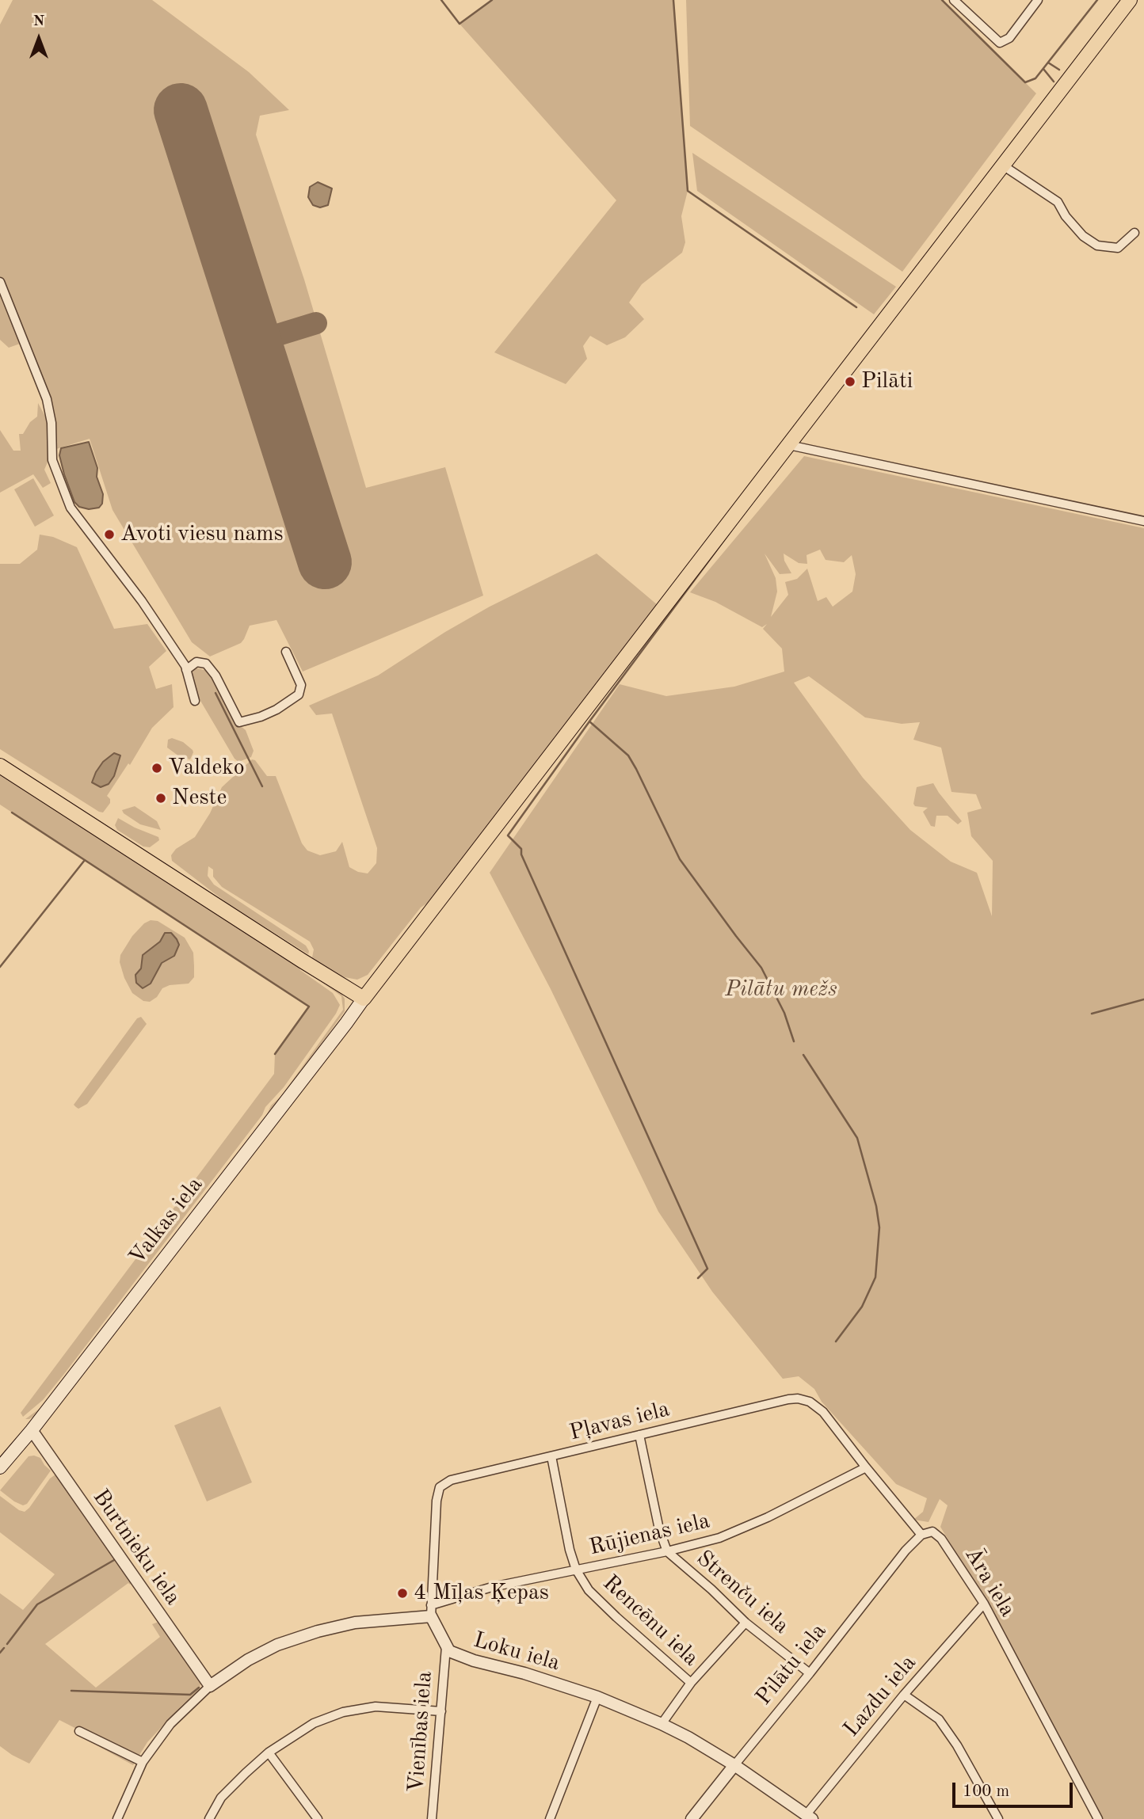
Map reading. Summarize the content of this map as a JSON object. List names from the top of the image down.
{
  "streets": {
    "main road": ["Valkas iela"],
    "street": [
      "Pļavas iela",
      "Rūjienas iela",
      "Burtnieku iela",
      "Āra iela",
      "Strenču iela",
      "Rencēnu iela",
      "Loku iela",
      "Pilātu iela",
      "Lazdu iela",
      "Vienības iela"
    ]
  },
  "crossings": [
    ["Valkas iela", "Burtnieku iela"],
    ["Pļavas iela", "Rūjienas iela"],
    ["Pļavas iela", "Strenču iela"],
    ["Pļavas iela", "Rencēnu iela"],
    ["Pļavas iela", "Loku iela"],
    ["Rūjienas iela", "Strenču iela"],
    ["Rūjienas iela", "Rencēnu iela"],
    ["Rūjienas iela", "Loku iela"],
    ["Āra iela", "Pilātu iela"],
    ["Āra iela", "Lazdu iela"],
    ["Strenču iela", "Pilātu iela"],
    ["Loku iela", "Pilātu iela"],
    ["Loku iela", "Lazdu iela"],
    ["Loku iela", "Vienības iela"]
  ],
  "parks": ["Pilātu mežs"],
  "places": [
    "Pilāti",
    "Avoti viesu nams",
    "Valdeko",
    "Neste",
    "4 Mīļas Ķepas"
  ],
  "scale_bar": "100 m",
  "north": "top"
}
